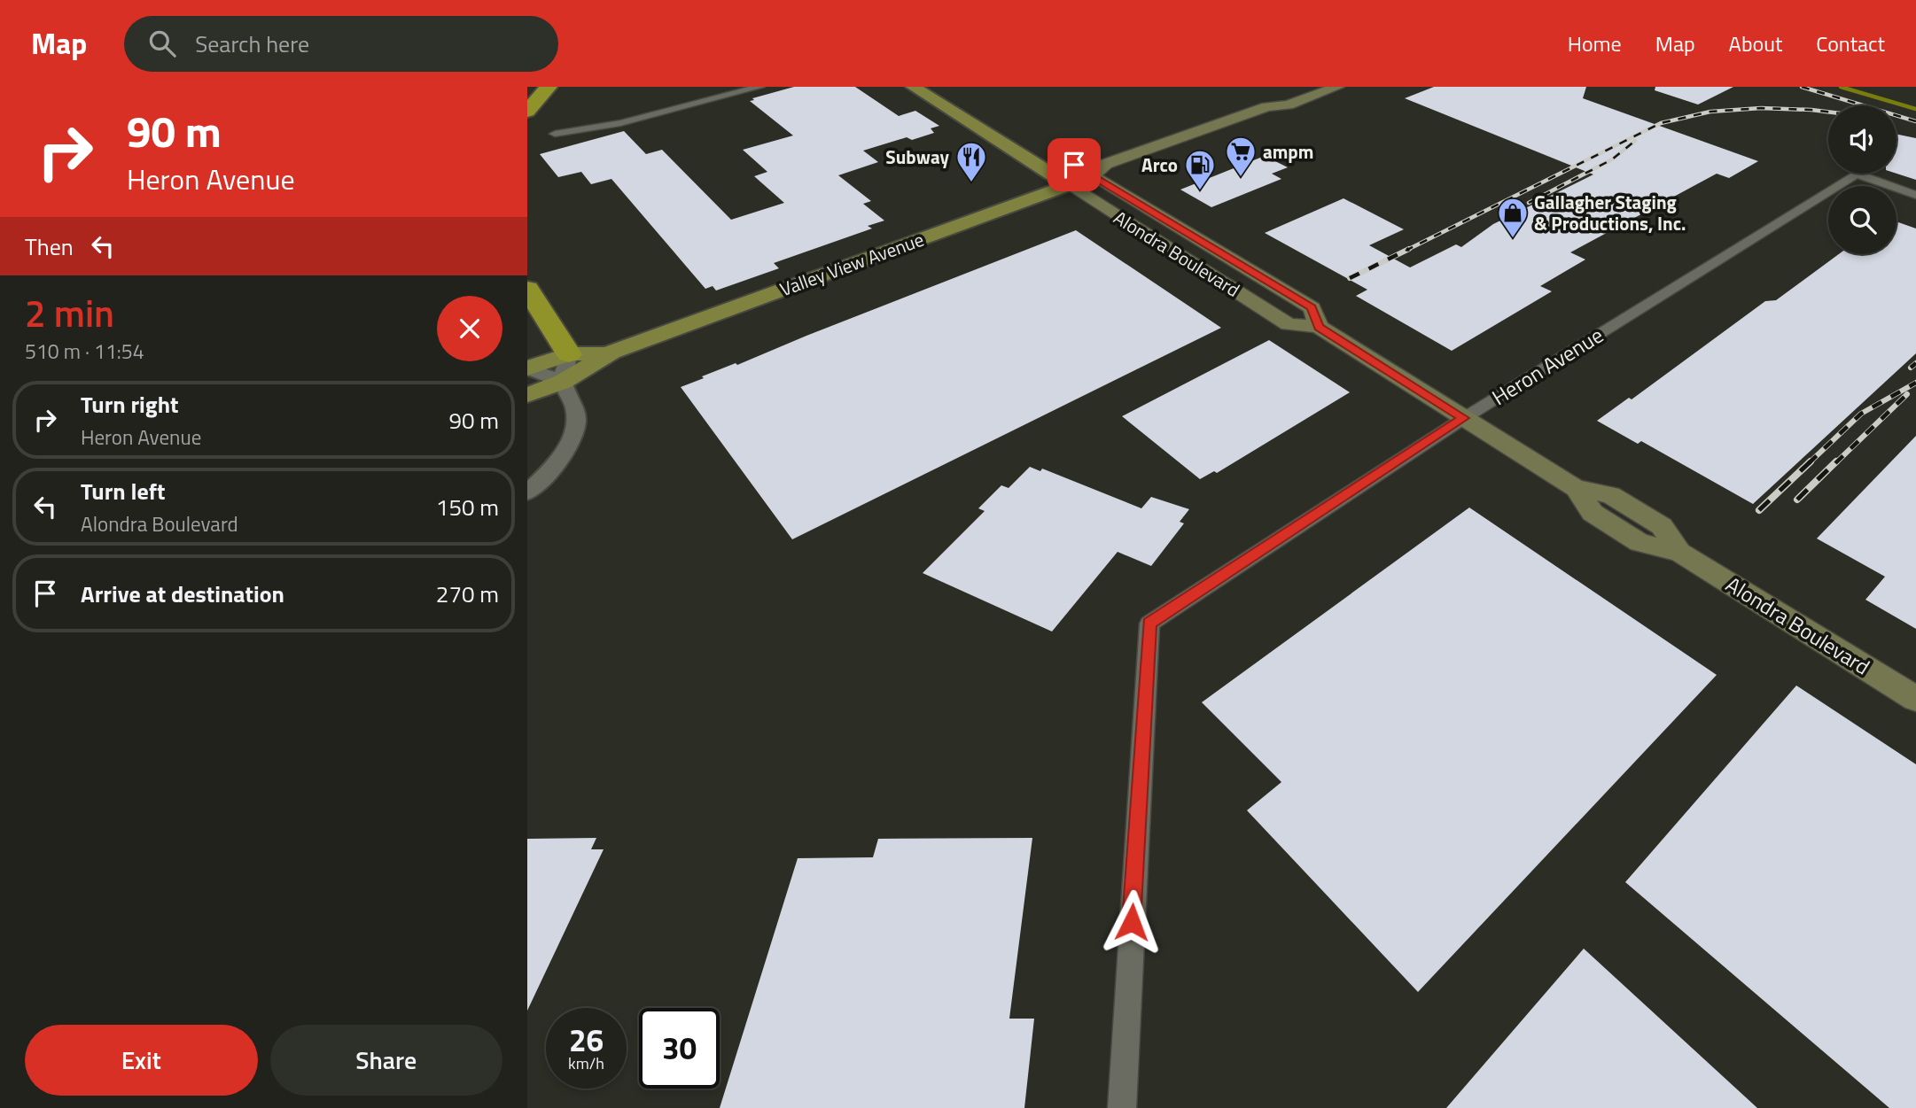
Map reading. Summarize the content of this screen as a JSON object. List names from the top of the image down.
{
  "streets": {
    "main road": ["Alondra Boulevard", "Valley View Avenue"],
    "street": ["Heron Avenue"]
  },
  "crossings": [
    ["Alondra Boulevard", "Valley View Avenue"],
    ["Alondra Boulevard", "Heron Avenue"]
  ],
  "places": {
    "supermarket": ["ampm"],
    "restaurant": ["Subway"],
    "fuel station": ["Arco"],
    "shop": ["Gallagher Staging & Productions, Inc."]
  },
  "page": {
    "header": "Map",
    "search": "Search here",
    "nav": [
      "Home",
      "Map",
      "About",
      "Contact"
    ],
    "turn": ["90 m", "Heron Avenue"],
    "then": "Then",
    "heading": ["2 min", "510 m · 11:54"],
    "list": [
      {
        "name": "Turn right",
        "note": "Heron Avenue",
        "value": "90 m"
      },
      {
        "name": "Turn left",
        "note": "Alondra Boulevard",
        "value": "150 m"
      },
      {
        "name": "Arrive at destination",
        "value": "270 m"
      }
    ],
    "speed": "26 km/h",
    "limit": "30",
    "buttons": ["Exit", "Share"]
  }
}
